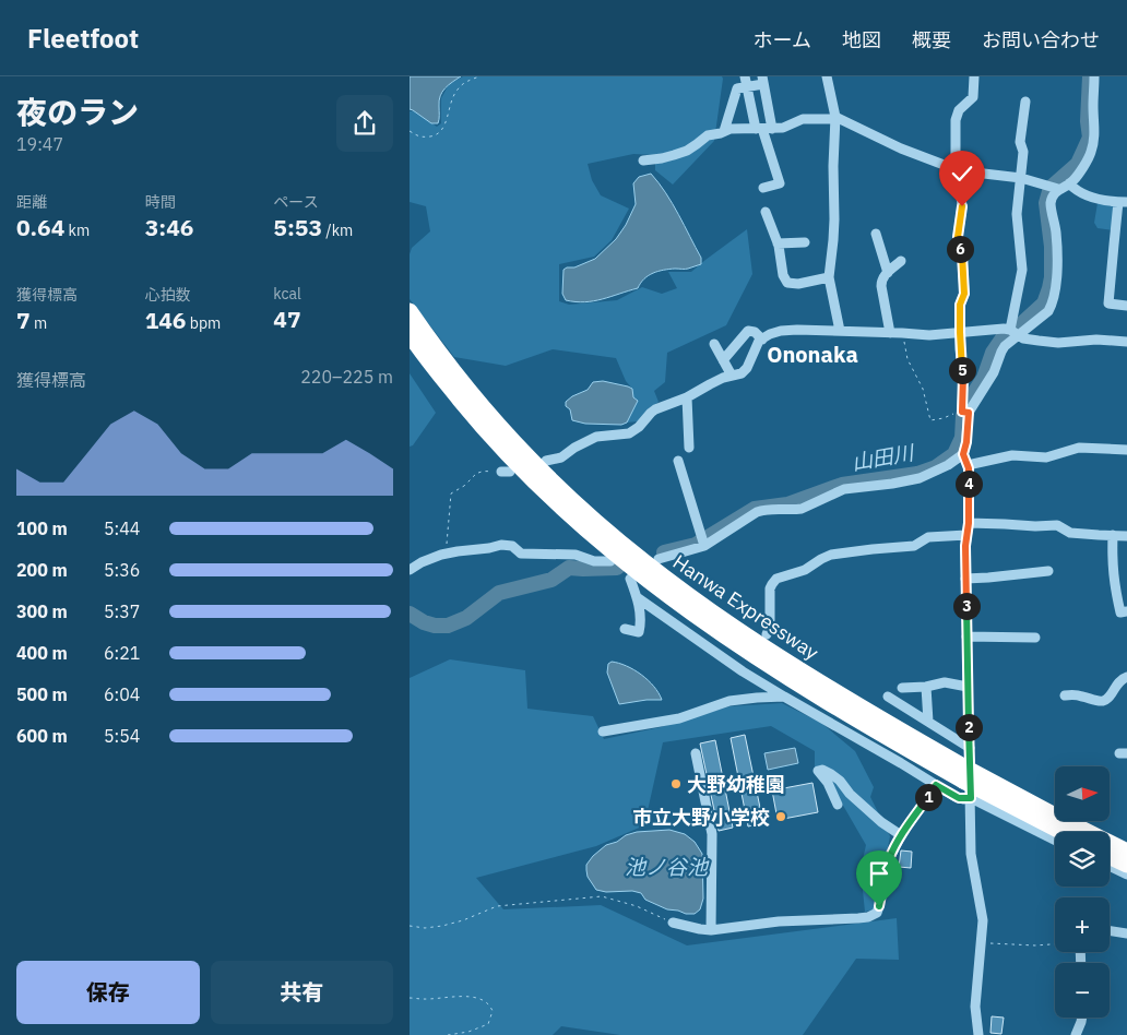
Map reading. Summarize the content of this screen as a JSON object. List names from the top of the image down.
{
  "streets": {
    "highway": ["Hanwa Expressway"]
  },
  "districts": ["Ononaka"],
  "water": ["山田川", "池ノ谷池"],
  "places": ["大野幼稚園", "市立大野小学校"],
  "north": "right",
  "page": {
    "header": "Fleetfoot",
    "nav": [
      "ホーム",
      "地図",
      "概要",
      "お問い合わせ"
    ],
    "heading": ["夜のラン", "19:47"],
    "stats": [
      ["距離", "0.64 km"],
      ["時間", "3:46"],
      ["ペース", "5:53 /km"],
      ["獲得標高", "7 m"],
      ["心拍数", "146 bpm"],
      ["kcal", "47"]
    ],
    "pins": [
      "6",
      "5",
      "4",
      "3",
      "2",
      "1"
    ],
    "chart": ["獲得標高", "220–225 m"],
    "list": [
      {
        "name": "100 m",
        "note": "5:44"
      },
      {
        "name": "200 m",
        "note": "5:36"
      },
      {
        "name": "300 m",
        "note": "5:37"
      },
      {
        "name": "400 m",
        "note": "6:21"
      },
      {
        "name": "500 m",
        "note": "6:04"
      },
      {
        "name": "600 m",
        "note": "5:54"
      }
    ],
    "map_buttons": ["+", "−"],
    "buttons": ["保存", "共有"]
  }
}
